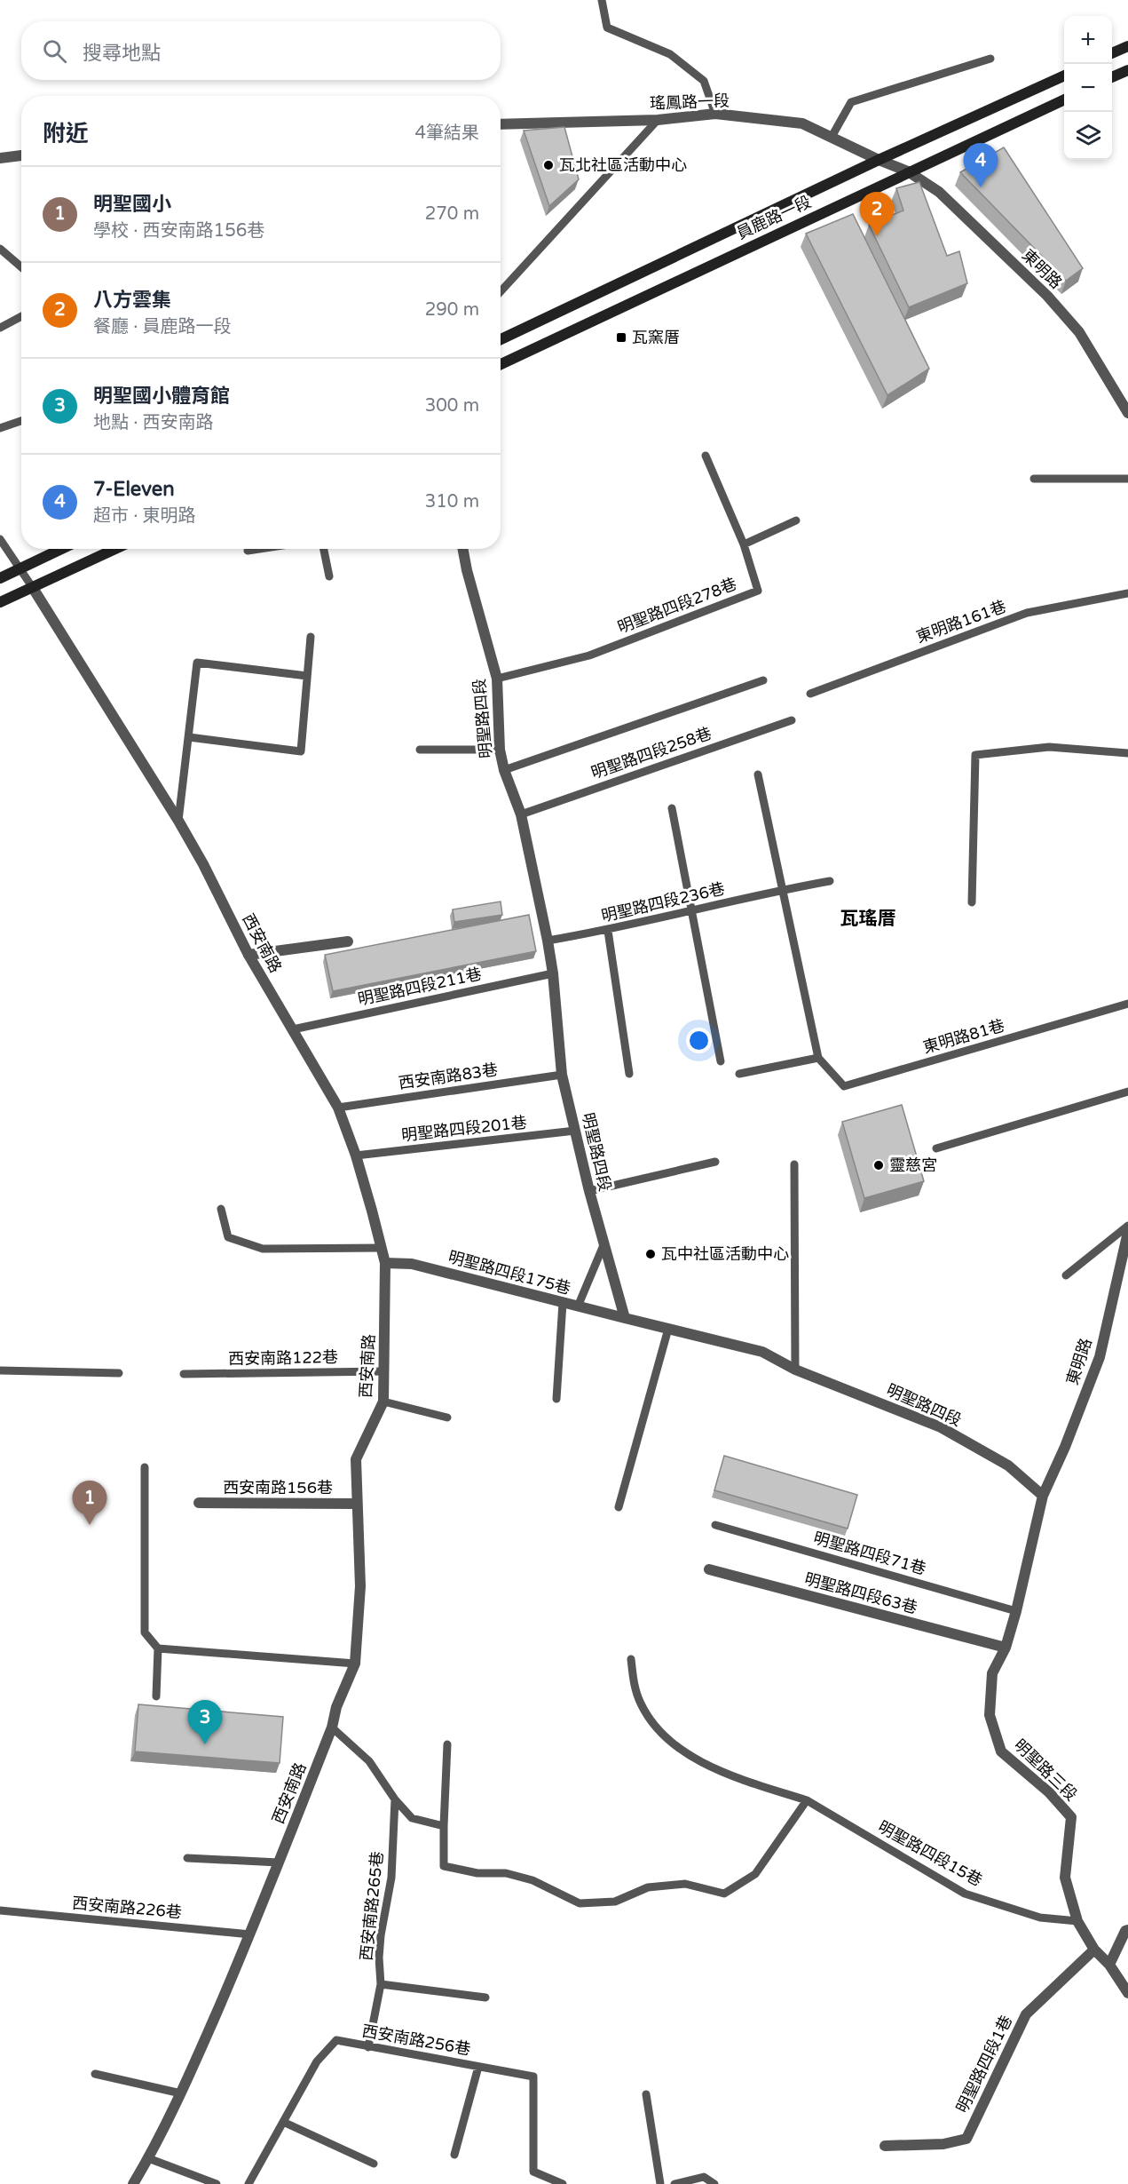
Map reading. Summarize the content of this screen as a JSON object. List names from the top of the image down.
{
  "streets": {
    "main road": ["員鹿路一段"],
    "street": [
      "瑤鳳路一段",
      "東明路",
      "明聖路四段",
      "西安南路",
      "明聖路四段175巷",
      "西安南路156巷",
      "明聖路四段63巷",
      "明聖路三段",
      "明聖路四段1巷"
    ],
    "lane": [
      "明聖路四段278巷",
      "東明路161巷",
      "明聖路四段258巷",
      "明聖路四段236巷",
      "明聖路四段211巷",
      "東明路81巷",
      "西安南路83巷",
      "明聖路四段201巷",
      "西安南路122巷",
      "明聖路四段71巷",
      "明聖路四段15巷",
      "西安南路265巷",
      "西安南路226巷",
      "西安南路256巷"
    ]
  },
  "crossings": [
    ["瑤鳳路一段", "員鹿路一段"],
    ["瑤鳳路一段", "東明路"],
    ["員鹿路一段", "東明路"],
    ["東明路", "明聖路四段"],
    ["東明路", "明聖路三段"],
    ["明聖路四段278巷", "明聖路四段"],
    ["明聖路四段", "明聖路四段258巷"],
    ["明聖路四段", "明聖路四段236巷"],
    ["明聖路四段", "明聖路四段211巷"],
    ["明聖路四段", "西安南路83巷"],
    ["明聖路四段", "明聖路四段201巷"],
    ["明聖路四段", "明聖路四段175巷"],
    ["明聖路四段", "明聖路三段"],
    ["西安南路", "明聖路四段211巷"],
    ["西安南路", "西安南路83巷"],
    ["西安南路", "明聖路四段201巷"],
    ["西安南路", "明聖路四段175巷"],
    ["西安南路", "西安南路122巷"],
    ["西安南路", "西安南路156巷"],
    ["西安南路", "西安南路226巷"],
    ["明聖路四段71巷", "明聖路三段"],
    ["明聖路四段63巷", "明聖路三段"],
    ["明聖路三段", "明聖路四段15巷"],
    ["明聖路三段", "明聖路四段1巷"],
    ["西安南路265巷", "西安南路256巷"]
  ],
  "districts": ["瓦瑤厝"],
  "places": {
    "other": ["瓦北社區活動中心", "靈慈宮", "瓦中社區活動中心"],
    "transit": ["瓦窯厝"]
  },
  "page": {
    "map_buttons": ["+", "−"],
    "search": "搜尋地點",
    "heading": ["附近", "4筆結果"],
    "pins": [
      "4",
      "2",
      "1",
      "3"
    ],
    "list": [
      {
        "mark": "1",
        "name": "明聖國小",
        "note": "學校 · 西安南路156巷",
        "value": "270 m"
      },
      {
        "mark": "2",
        "name": "八方雲集",
        "note": "餐廳 · 員鹿路一段",
        "value": "290 m"
      },
      {
        "mark": "3",
        "name": "明聖國小體育館",
        "note": "地點 · 西安南路",
        "value": "300 m"
      },
      {
        "mark": "4",
        "name": "7-Eleven",
        "note": "超市 · 東明路",
        "value": "310 m"
      }
    ]
  }
}
